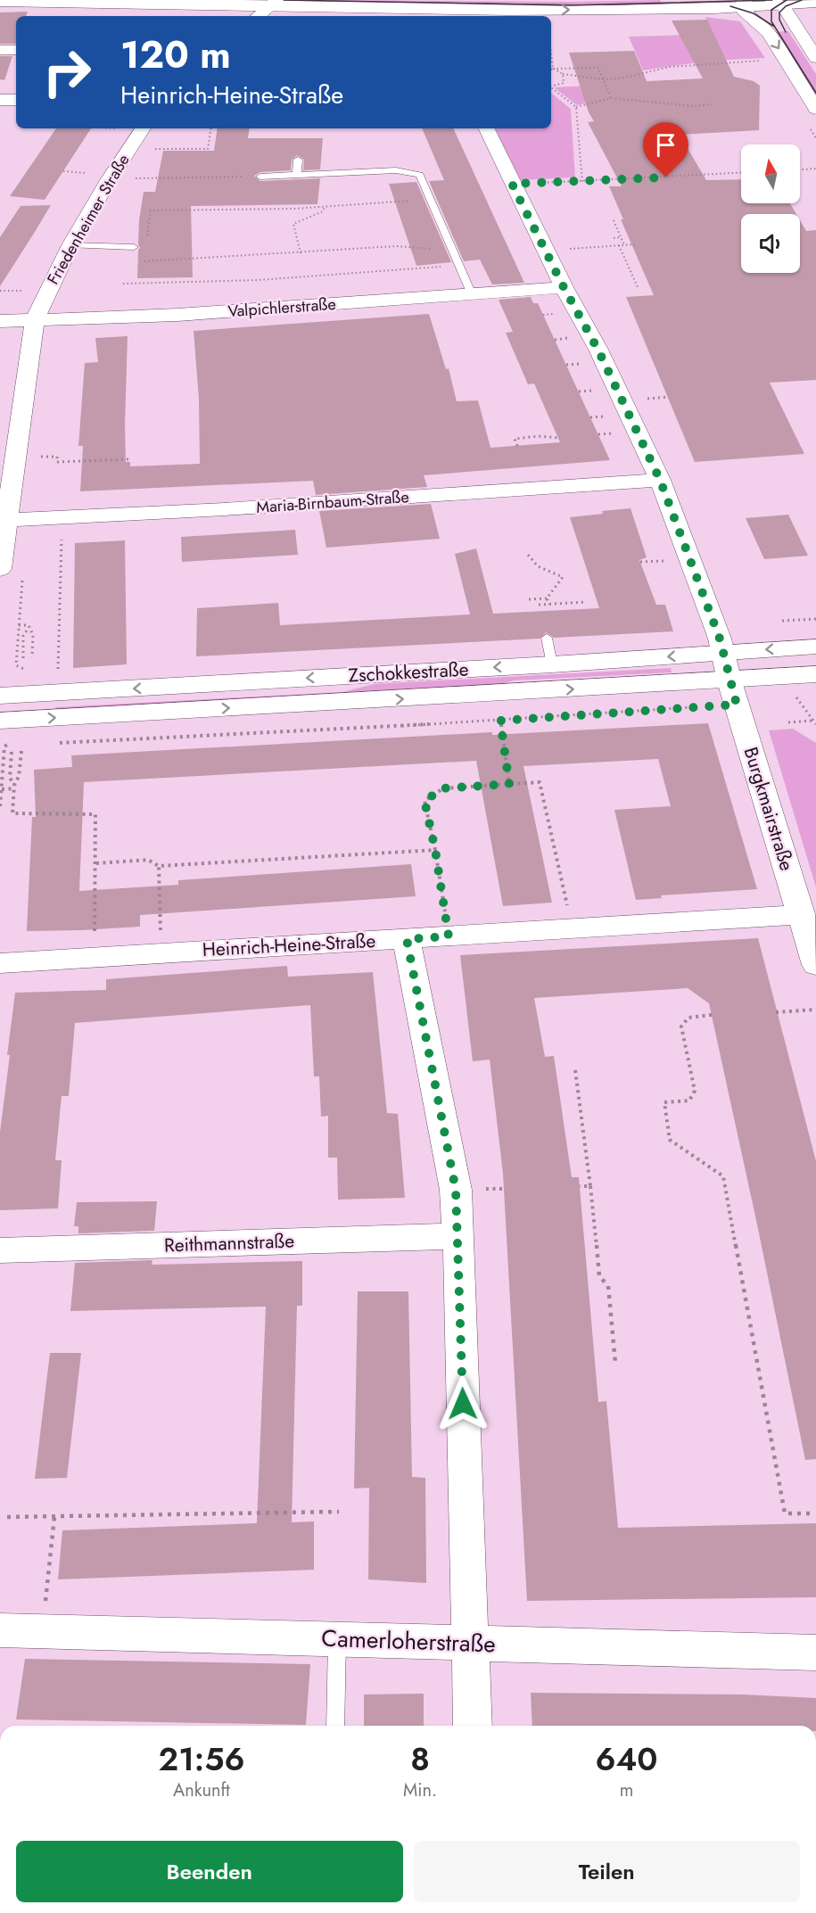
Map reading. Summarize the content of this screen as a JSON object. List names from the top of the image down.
{
  "streets": {
    "main road": ["Zschokkestraße"],
    "street": [
      "Friedenheimer Straße",
      "Valpichlerstraße",
      "Maria-Birnbaum-Straße",
      "Burgkmairstraße",
      "Heinrich-Heine-Straße",
      "Reithmannstraße",
      "Camerloherstraße"
    ]
  },
  "crossings": [
    ["Friedenheimer Straße", "Valpichlerstraße"],
    ["Friedenheimer Straße", "Maria-Birnbaum-Straße"],
    ["Valpichlerstraße", "Burgkmairstraße"],
    ["Maria-Birnbaum-Straße", "Burgkmairstraße"],
    ["Zschokkestraße", "Burgkmairstraße"],
    ["Burgkmairstraße", "Heinrich-Heine-Straße"]
  ],
  "north": "top",
  "page": {
    "turn": ["120 m", "Heinrich-Heine-Straße"],
    "eta": [
      "21:56",
      "Ankunft",
      "8",
      "Min.",
      "640",
      "m"
    ],
    "buttons": ["Beenden", "Teilen"]
  }
}
